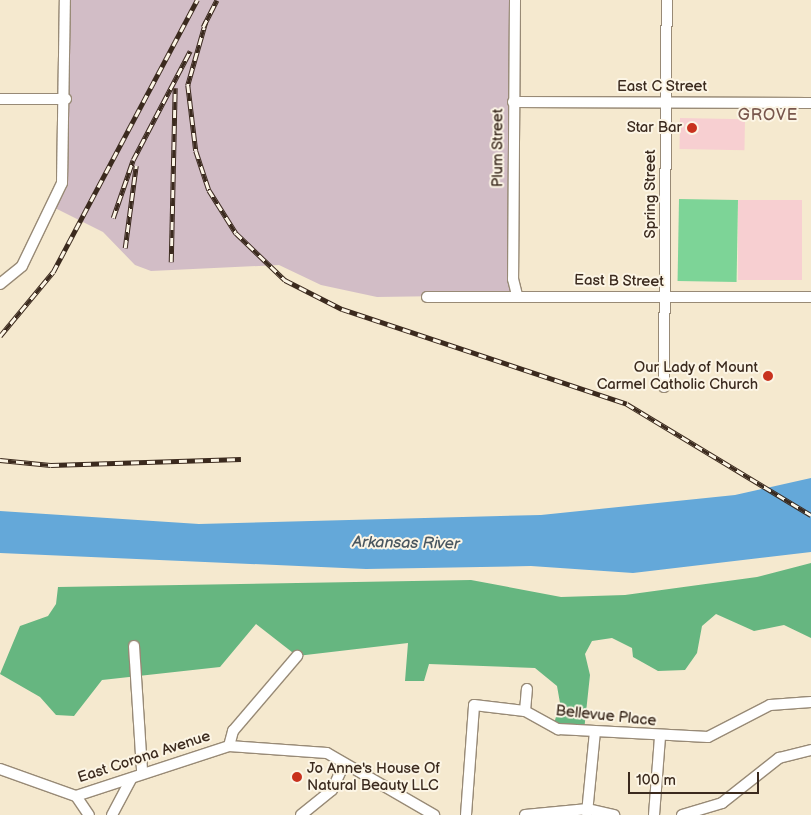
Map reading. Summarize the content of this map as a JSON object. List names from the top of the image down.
{
  "streets": {
    "street": [
      "East C Street",
      "Plum Street",
      "Spring Street",
      "East B Street",
      "Bellevue Place",
      "East Corona Avenue"
    ]
  },
  "crossings": [
    ["East C Street", "Plum Street"],
    ["East C Street", "Spring Street"],
    ["Plum Street", "East B Street"],
    ["Spring Street", "East B Street"]
  ],
  "districts": ["GROVE"],
  "water": ["Arkansas River"],
  "places": ["Star Bar", "Our Lady of Mount Carmel Catholic Church", "Jo Anne's House Of Natural Beauty LLC"],
  "scale_bar": "100 m"
}
